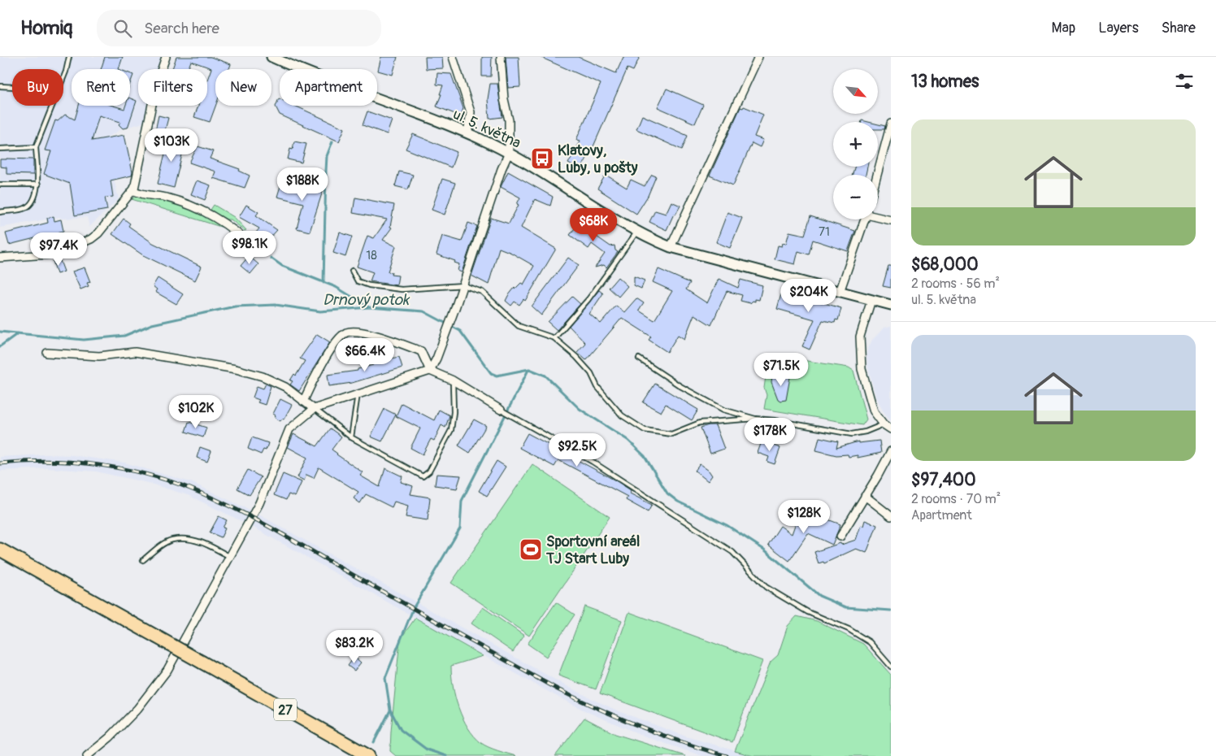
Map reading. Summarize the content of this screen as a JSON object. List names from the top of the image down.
{
  "streets": {
    "main road": ["27"],
    "street": ["ul. 5. května"]
  },
  "water": ["Drnový potok"],
  "places": {
    "bus stop": ["Klatovy, Luby, u pošty"],
    "sports": ["Sportovní areál TJ Start Luby"]
  },
  "house_numbers": ["71", "18"],
  "north": "bottom right",
  "page": {
    "header": "Homiq",
    "search": "Search here",
    "nav": ["Map", "Layers", "Share"],
    "heading": "13 homes",
    "map_buttons": ["+", "−"],
    "chip": [
      "Buy",
      "Rent",
      "Filters",
      "New",
      "Apartment"
    ],
    "list": [
      {
        "name": "$68,000",
        "note": "2 rooms · 56 m² · ul. 5. května"
      },
      {
        "name": "$97,400",
        "note": "2 rooms · 70 m² · Apartment"
      }
    ],
    "price": [
      "$103K",
      "$188K",
      "$68K",
      "$98.1K",
      "$97.4K",
      "$204K",
      "$66.4K",
      "$71.5K",
      "$102K",
      "$178K",
      "$92.5K",
      "$128K",
      "$83.2K"
    ]
  }
}
